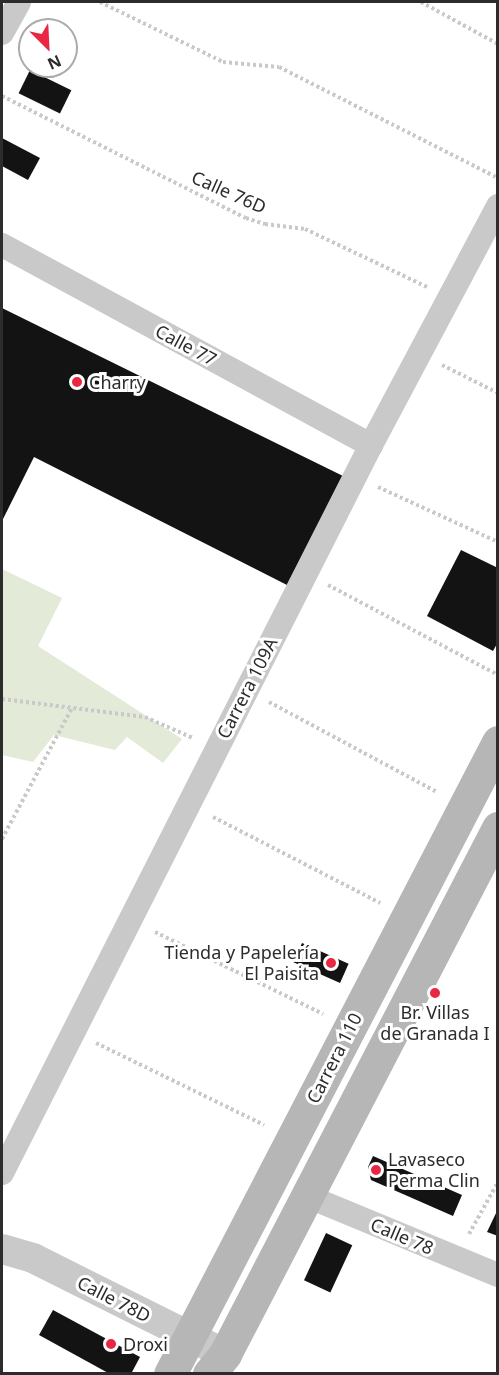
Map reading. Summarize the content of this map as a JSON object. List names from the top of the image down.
{
  "streets": {
    "main road": ["Carrera 110"],
    "street": [
      "Calle 77",
      "Carrera 109A",
      "Calle 78",
      "Calle 78D"
    ],
    "path": ["Calle 76D"]
  },
  "crossings": [
    ["Calle 76D", "Carrera 109A"],
    ["Calle 77", "Carrera 109A"],
    ["Carrera 110", "Calle 78D"]
  ],
  "places": [
    "Charry",
    "Tienda y Papelería El Paisita",
    "Br. Villas de Granada I",
    "Lavaseco Perma Clin",
    "Droxi"
  ],
  "north": "bottom right"
}
